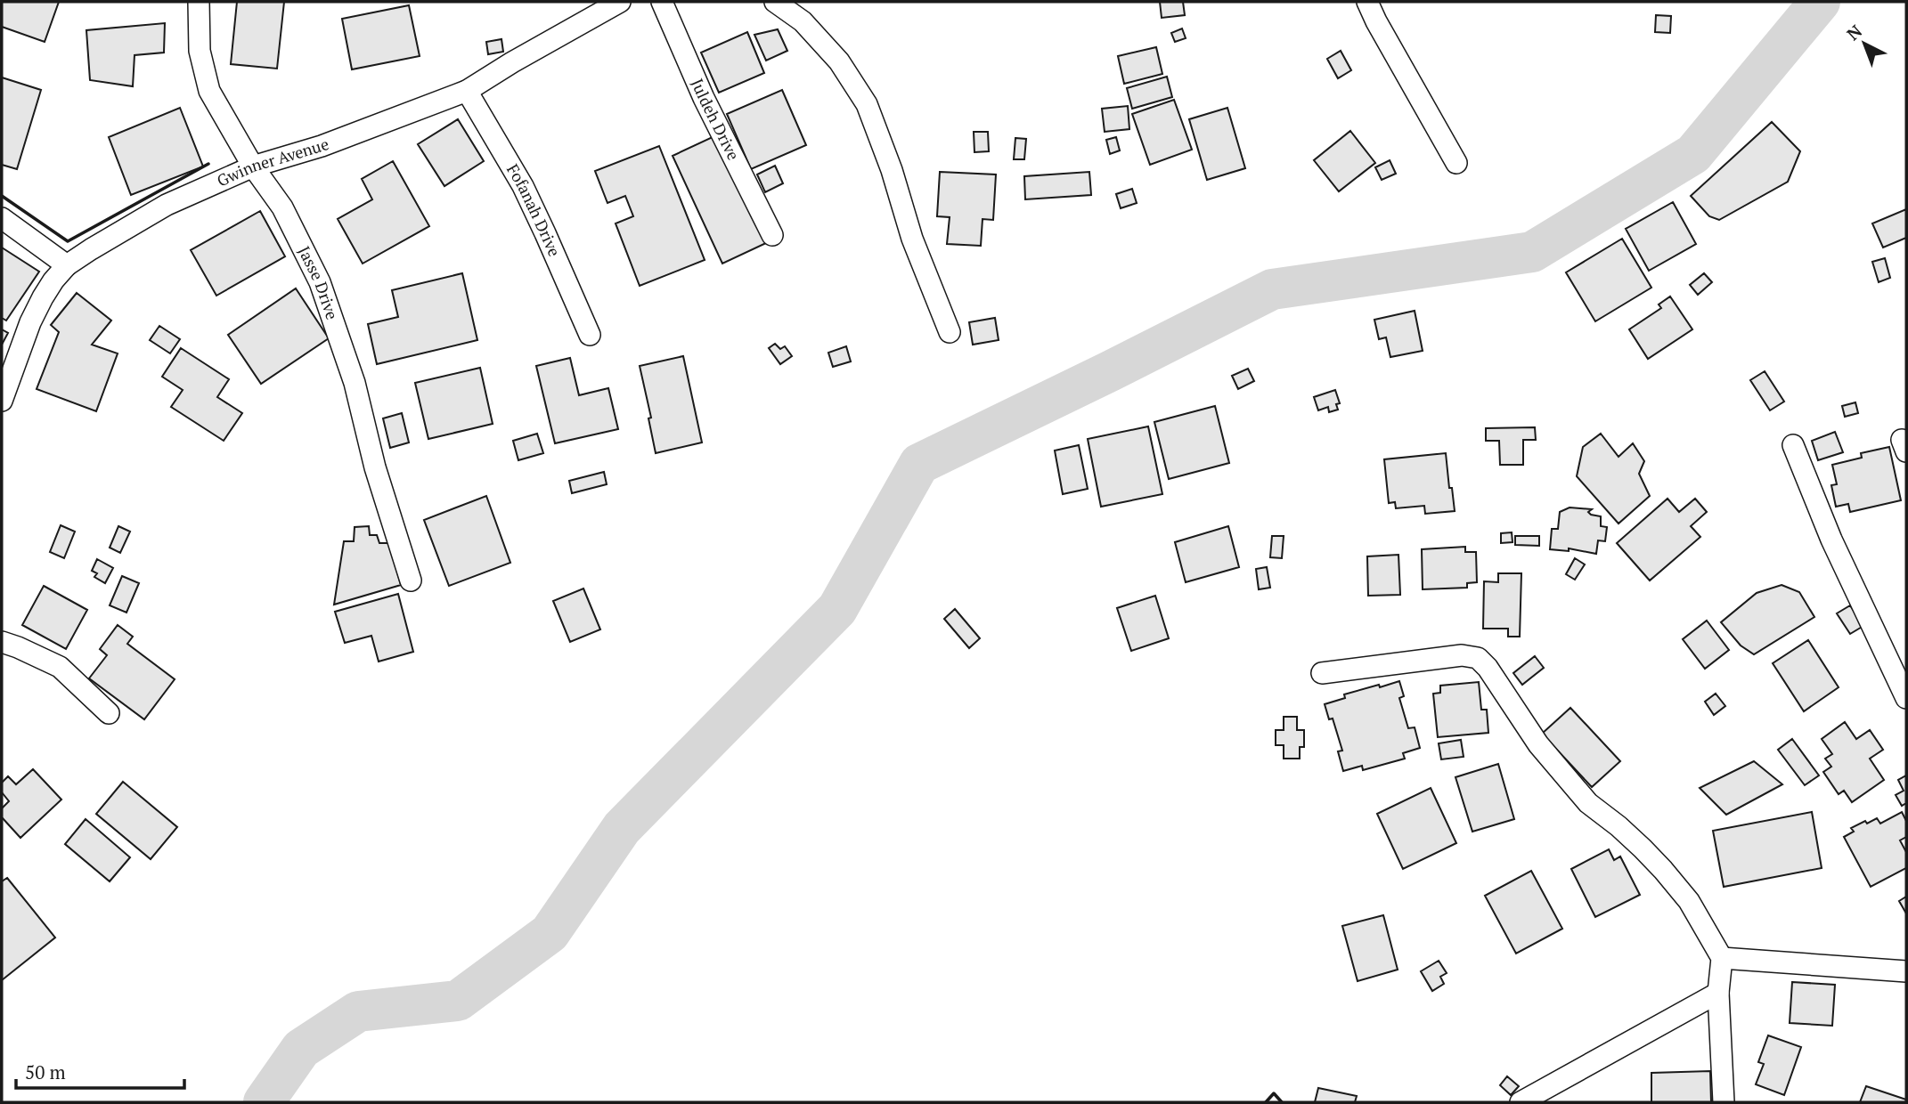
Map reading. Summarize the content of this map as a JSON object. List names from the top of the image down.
{
  "streets": {
    "street": [
      "Juldeh Drive",
      "Gwinner Avenue",
      "Fofanah Drive",
      "Jasse Drive"
    ]
  },
  "crossings": [
    ["Gwinner Avenue", "Fofanah Drive"],
    ["Gwinner Avenue", "Jasse Drive"]
  ],
  "scale_bar": "50 m",
  "north": "top left"
}
